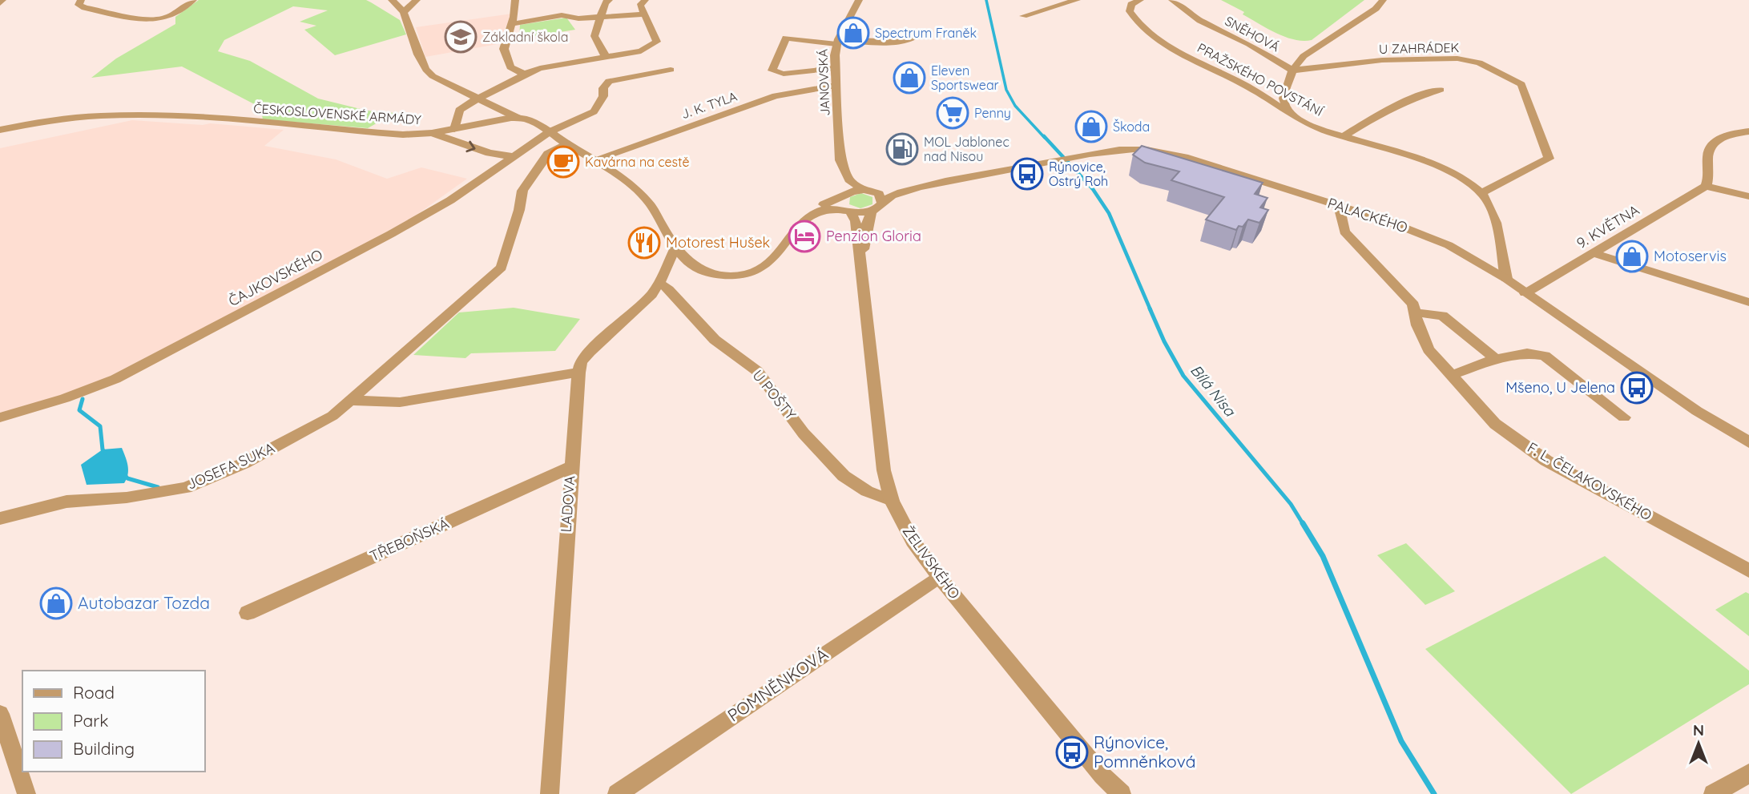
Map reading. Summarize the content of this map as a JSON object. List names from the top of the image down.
{
  "streets": {
    "street": [
      "SNĚHOVÁ",
      "U ZAHRÁDEK",
      "PRAŽSKÉHO POVSTÁNÍ",
      "JANOVSKÁ",
      "J. K. TYLA",
      "ČESKOSLOVENSKÉ ARMÁDY",
      "PALACKÉHO",
      "9. KVĚTNA",
      "ČAJKOVSKÉHO",
      "U POŠTY",
      "JOSEFA SUKA",
      "F. L. ČELAKOVSKÉHO",
      "LADOVA",
      "TŘEBOŇSKÁ",
      "ŽELIVSKÉHO",
      "POMNĚNKOVÁ"
    ]
  },
  "crossings": [
    ["SNĚHOVÁ", "U ZAHRÁDEK"],
    ["U ZAHRÁDEK", "PRAŽSKÉHO POVSTÁNÍ"],
    ["PRAŽSKÉHO POVSTÁNÍ", "PALACKÉHO"],
    ["JANOVSKÁ", "J. K. TYLA"],
    ["JANOVSKÁ", "PALACKÉHO"],
    ["JANOVSKÁ", "ŽELIVSKÉHO"],
    ["PALACKÉHO", "9. KVĚTNA"],
    ["PALACKÉHO", "F. L. ČELAKOVSKÉHO"],
    ["PALACKÉHO", "ŽELIVSKÉHO"],
    ["U POŠTY", "LADOVA"],
    ["U POŠTY", "ŽELIVSKÉHO"],
    ["LADOVA", "TŘEBOŇSKÁ"],
    ["ŽELIVSKÉHO", "POMNĚNKOVÁ"]
  ],
  "water": ["Bílá Nisa"],
  "places": {
    "shop": [
      "Spectrum Franěk",
      "Eleven Sportswear",
      "Škoda",
      "Motoservis",
      "Autobazar Tozda"
    ],
    "school or university": ["Základní škola"],
    "supermarket": ["Penny"],
    "fuel station": ["MOL Jablonec nad Nisou"],
    "cafe": ["Kavárna na cestě"],
    "bus stop": ["Rýnovice, Ostrý Roh", "Mšeno, U Jelena", "Rýnovice, Pomněnková"],
    "hotel": ["Penzion Gloria"],
    "restaurant": ["Motorest Hušek"]
  },
  "legend": ["Road", "Park", "Building"],
  "north": "top"
}
